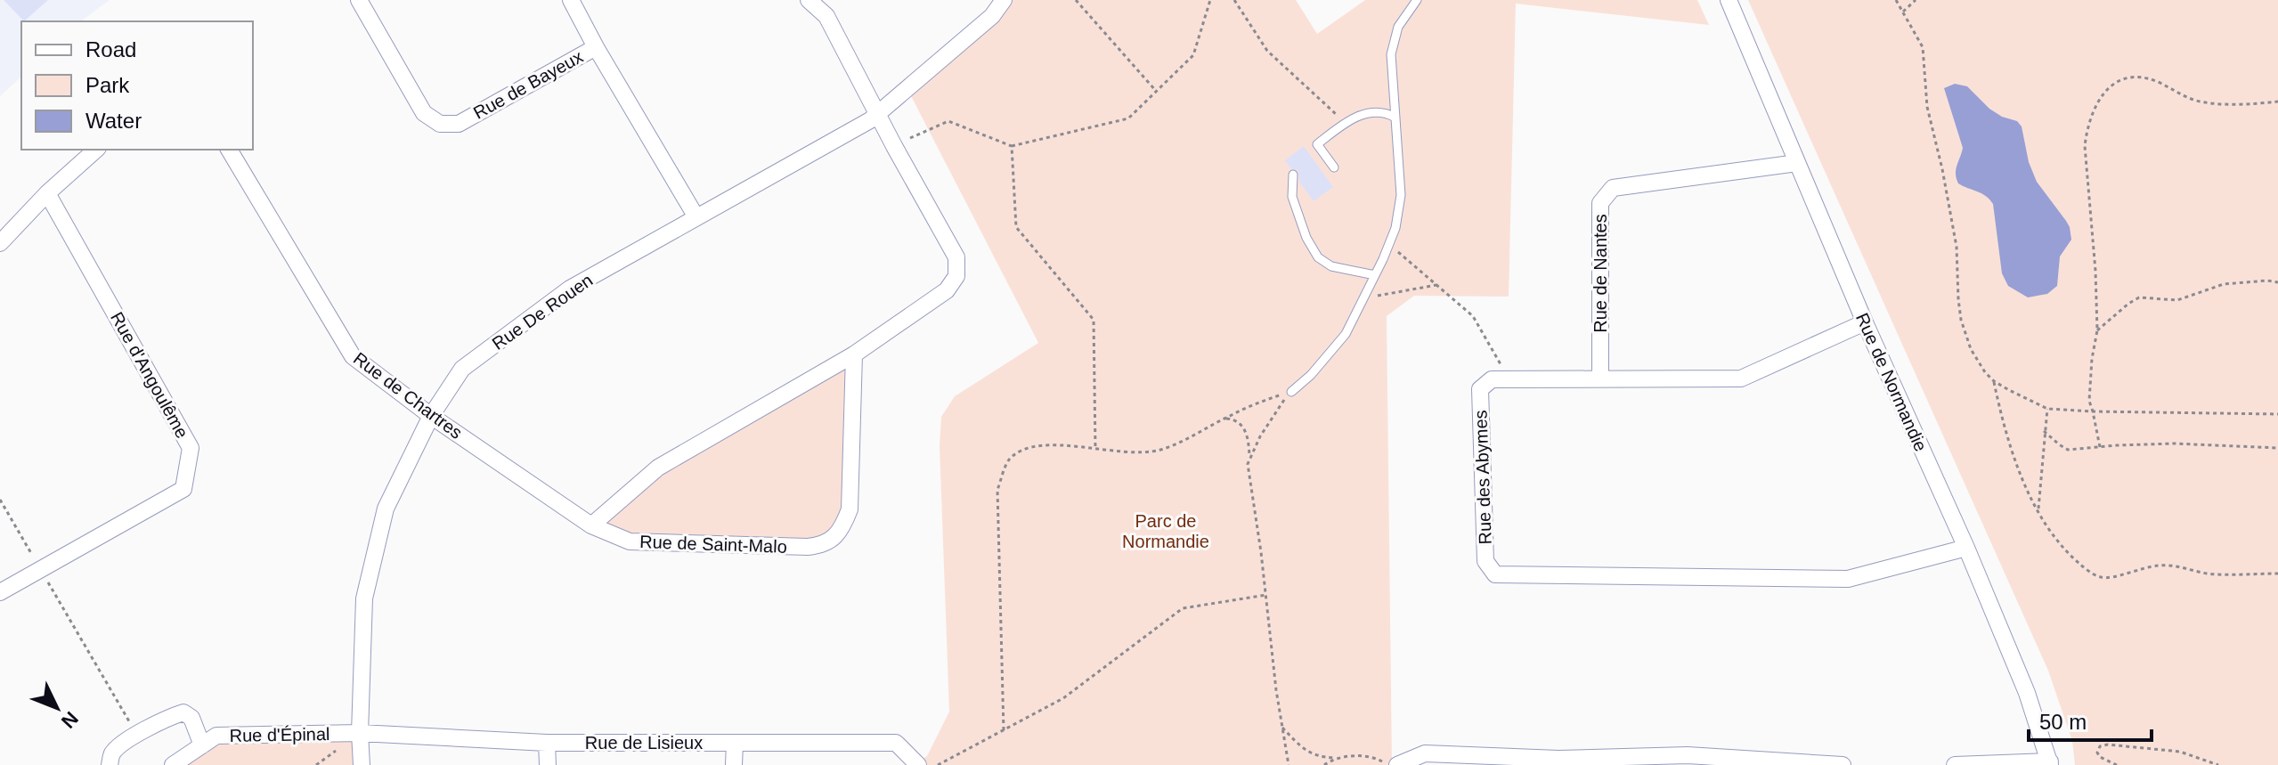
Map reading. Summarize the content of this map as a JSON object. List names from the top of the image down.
{
  "streets": {
    "street": [
      "Rue de Bayeux",
      "Rue de Nantes",
      "Rue De Rouen",
      "Rue d'Angoulême",
      "Rue de Normandie",
      "Rue de Chartres",
      "Rue des Abymes",
      "Rue de Saint-Malo",
      "Rue d'Épinal",
      "Rue de Lisieux"
    ]
  },
  "crossings": [
    ["Rue de Bayeux", "Rue De Rouen"],
    ["Rue de Nantes", "Rue de Normandie"],
    ["Rue de Nantes", "Rue des Abymes"],
    ["Rue De Rouen", "Rue de Chartres"],
    ["Rue De Rouen", "Rue d'Épinal"],
    ["Rue De Rouen", "Rue de Lisieux"],
    ["Rue de Normandie", "Rue des Abymes"],
    ["Rue de Chartres", "Rue de Saint-Malo"],
    ["Rue d'Épinal", "Rue de Lisieux"]
  ],
  "parks": ["Parc de Normandie"],
  "legend": ["Road", "Park", "Water"],
  "scale_bar": "50 m",
  "north": "bottom right"
}
